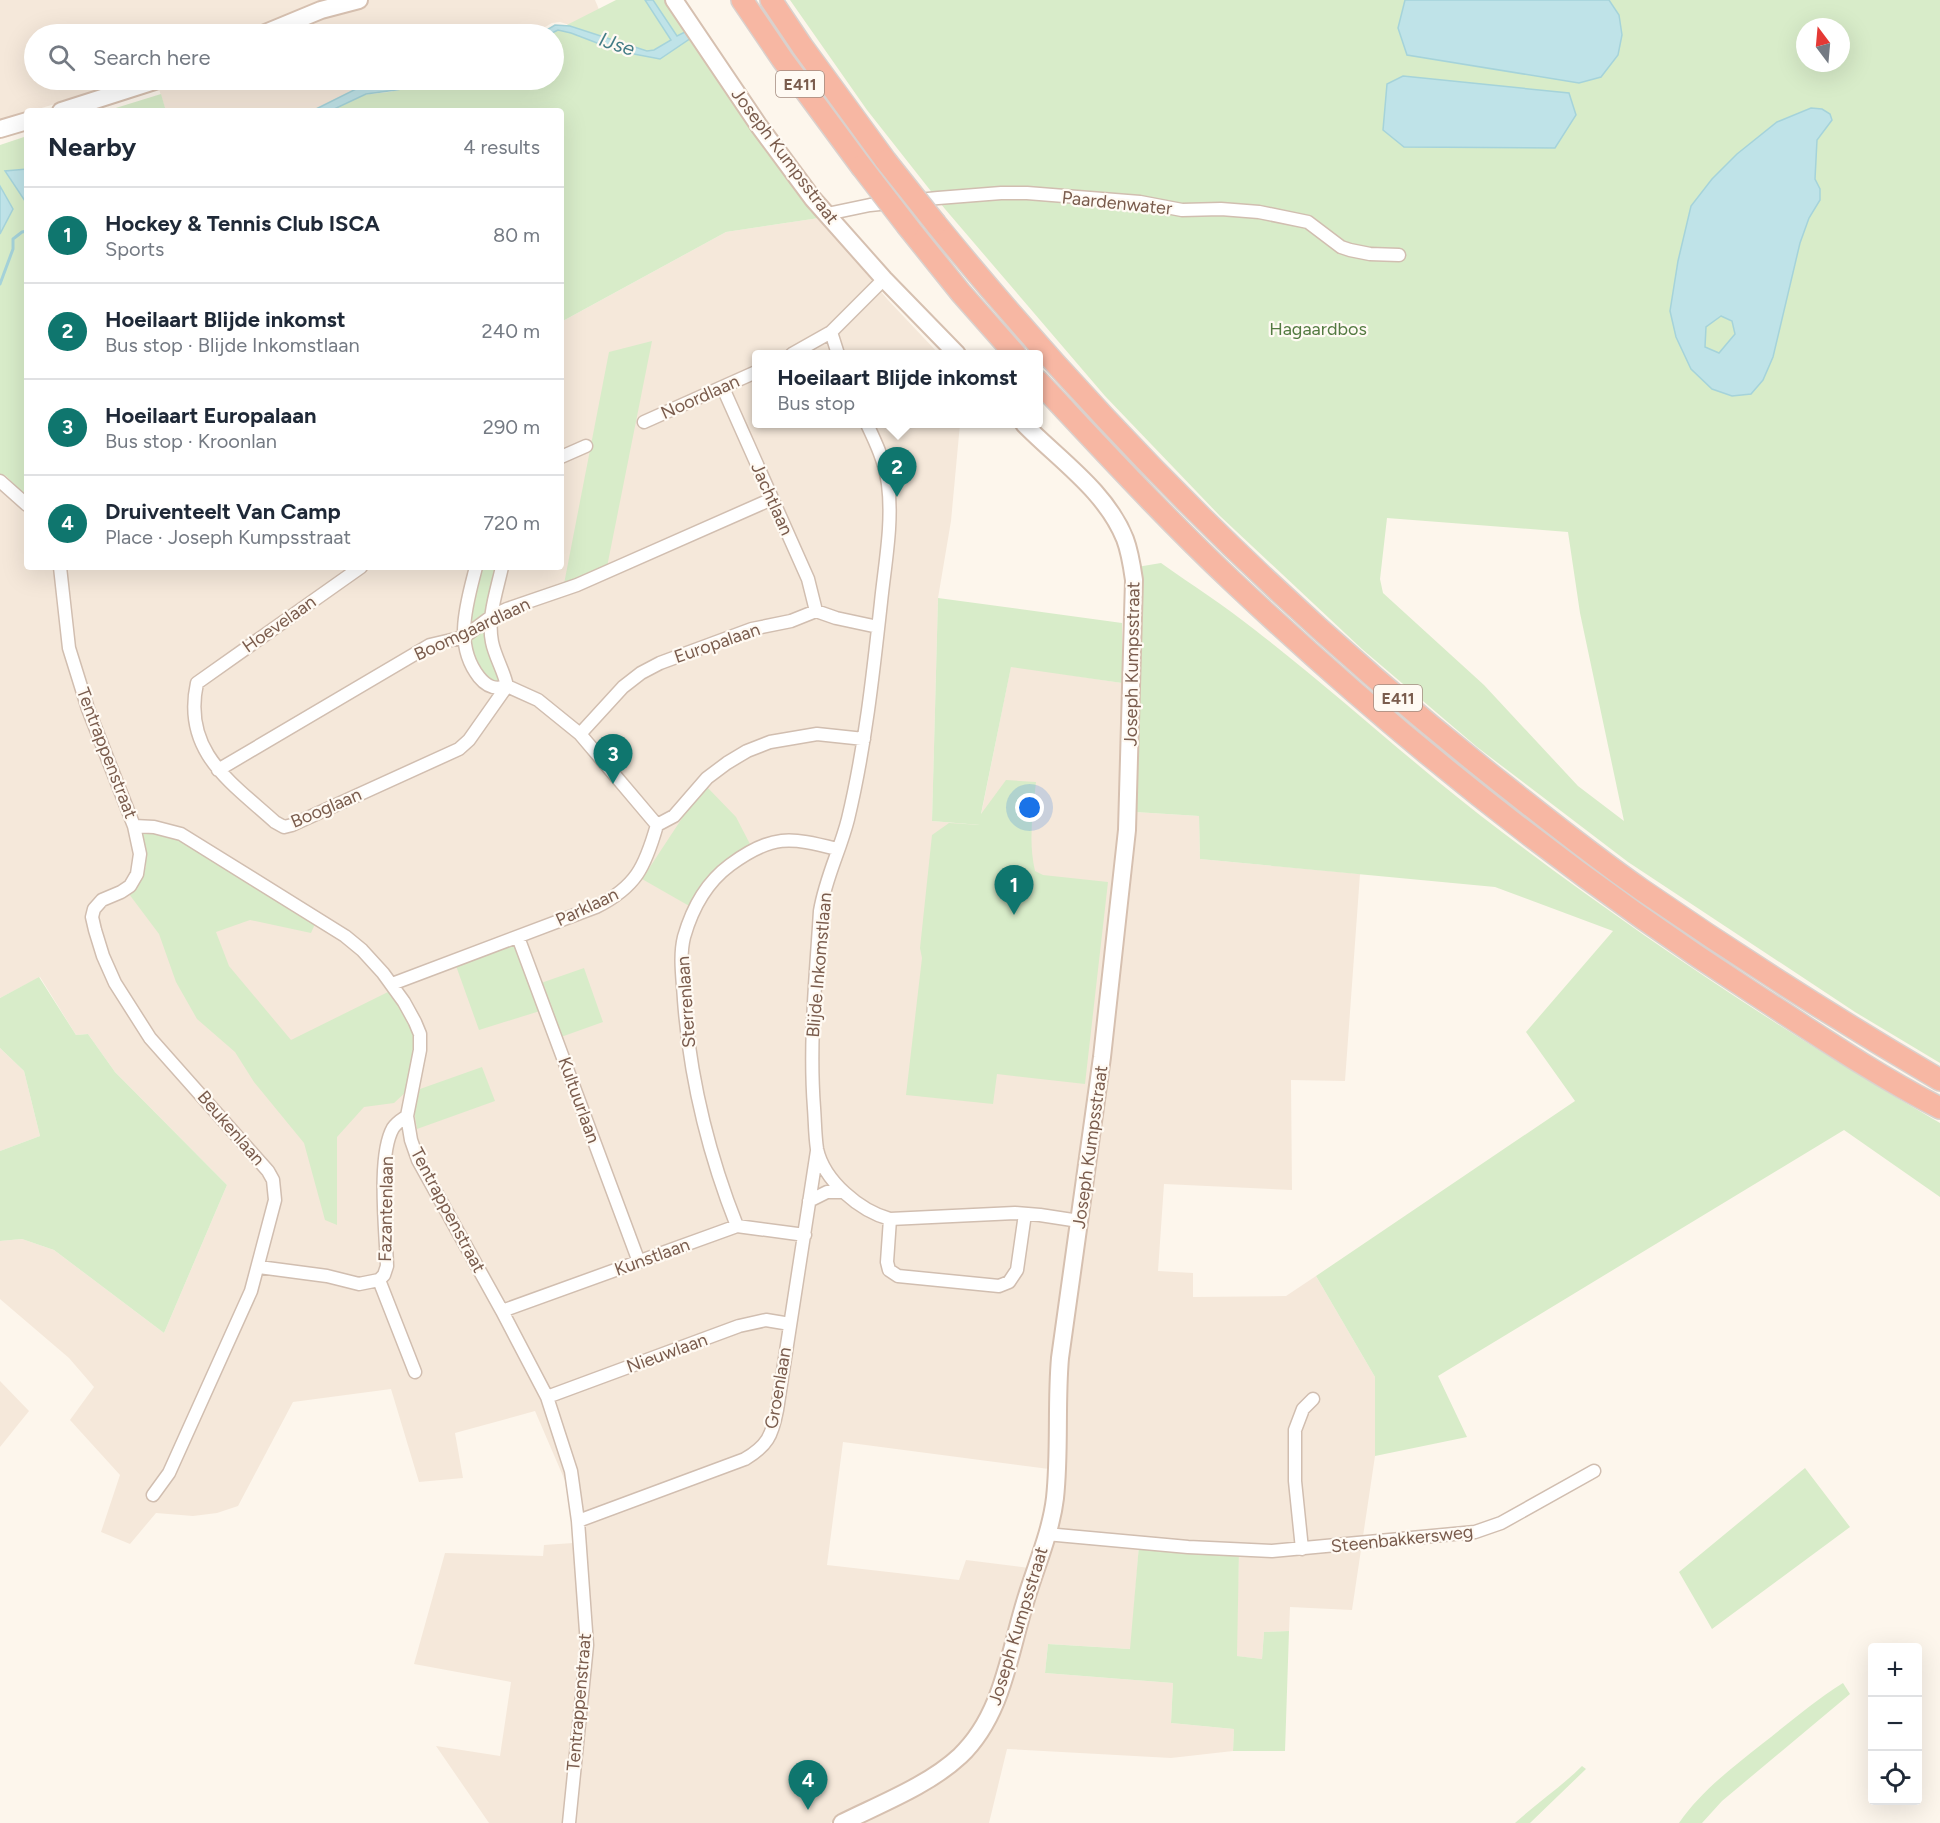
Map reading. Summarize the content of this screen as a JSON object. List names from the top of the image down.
{
  "streets": {
    "highway": ["E411"],
    "street": [
      "Joseph Kumpsstraat",
      "Paardenwater",
      "Noordlaan",
      "Jachtlaan",
      "Hoevelaan",
      "Boomgaardlaan",
      "Europalaan",
      "Tentrappenstraat",
      "Booglaan",
      "Parklaan",
      "Blijde Inkomstlaan",
      "Sterrenlaan",
      "Kultuurlaan",
      "Beukenlaan",
      "Fazantenlaan",
      "Kunstlaan",
      "Nieuwlaan",
      "Groenlaan",
      "Steenbakkersweg"
    ]
  },
  "crossings": [
    ["Joseph Kumpsstraat", "Paardenwater"],
    ["Joseph Kumpsstraat", "Blijde Inkomstlaan"],
    ["Joseph Kumpsstraat", "Steenbakkersweg"],
    ["Noordlaan", "Jachtlaan"],
    ["Jachtlaan", "Boomgaardlaan"],
    ["Jachtlaan", "Europalaan"],
    ["Hoevelaan", "Booglaan"],
    ["Boomgaardlaan", "Booglaan"],
    ["Tentrappenstraat", "Parklaan"],
    ["Tentrappenstraat", "Beukenlaan"],
    ["Tentrappenstraat", "Fazantenlaan"],
    ["Tentrappenstraat", "Kunstlaan"],
    ["Tentrappenstraat", "Nieuwlaan"],
    ["Tentrappenstraat", "Groenlaan"],
    ["Parklaan", "Kultuurlaan"],
    ["Blijde Inkomstlaan", "Sterrenlaan"],
    ["Blijde Inkomstlaan", "Groenlaan"],
    ["Sterrenlaan", "Kunstlaan"],
    ["Kultuurlaan", "Kunstlaan"],
    ["Kunstlaan", "Groenlaan"],
    ["Nieuwlaan", "Groenlaan"]
  ],
  "water": ["IJse"],
  "parks": ["Hagaardbos"],
  "north": "top",
  "page": {
    "search": "Search here",
    "heading": ["Nearby", "4 results"],
    "list": [
      {
        "mark": "1",
        "name": "Hockey & Tennis Club ISCA",
        "note": "Sports",
        "value": "80 m"
      },
      {
        "mark": "2",
        "name": "Hoeilaart Blijde inkomst",
        "note": "Bus stop · Blijde Inkomstlaan",
        "value": "240 m"
      },
      {
        "mark": "3",
        "name": "Hoeilaart Europalaan",
        "note": "Bus stop · Kroonlan",
        "value": "290 m"
      },
      {
        "mark": "4",
        "name": "Druiventeelt Van Camp",
        "note": "Place · Joseph Kumpsstraat",
        "value": "720 m"
      }
    ],
    "popup": ["Hoeilaart Blijde inkomst", "Bus stop"],
    "pins": [
      "2",
      "3",
      "1",
      "4"
    ],
    "map_buttons": ["+", "−"]
  }
}
